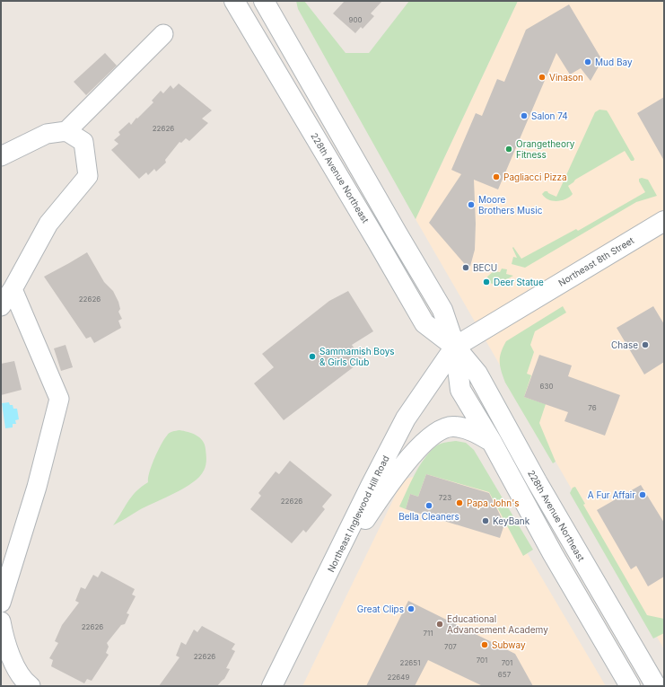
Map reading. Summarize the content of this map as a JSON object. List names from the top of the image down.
{
  "streets": {
    "main road": ["228th Avenue Northeast", "Northeast 8th Street", "Northeast Inglewood Hill Road"]
  },
  "crossings": [
    ["228th Avenue Northeast", "Northeast 8th Street"],
    ["228th Avenue Northeast", "Northeast Inglewood Hill Road"],
    ["Northeast 8th Street", "Northeast Inglewood Hill Road"]
  ],
  "places": [
    "Mud Bay",
    "Vinason",
    "Salon 74",
    "Orangetheory Fitness",
    "Pagliacci Pizza",
    "Moore Brothers Music",
    "BECU",
    "Deer Statue",
    "Chase",
    "Sammamish Boys & Girls Club",
    "A Fur Affair",
    "Papa John's",
    "Bella Cleaners",
    "KeyBank",
    "Great Clips",
    "Educational Advancement Academy",
    "Subway"
  ],
  "house_numbers": [
    "900",
    "22626",
    "22626",
    "630",
    "76",
    "723",
    "22626",
    "22626",
    "711",
    "707",
    "22626",
    "701",
    "22651",
    "701",
    "657",
    "22649"
  ]
}
